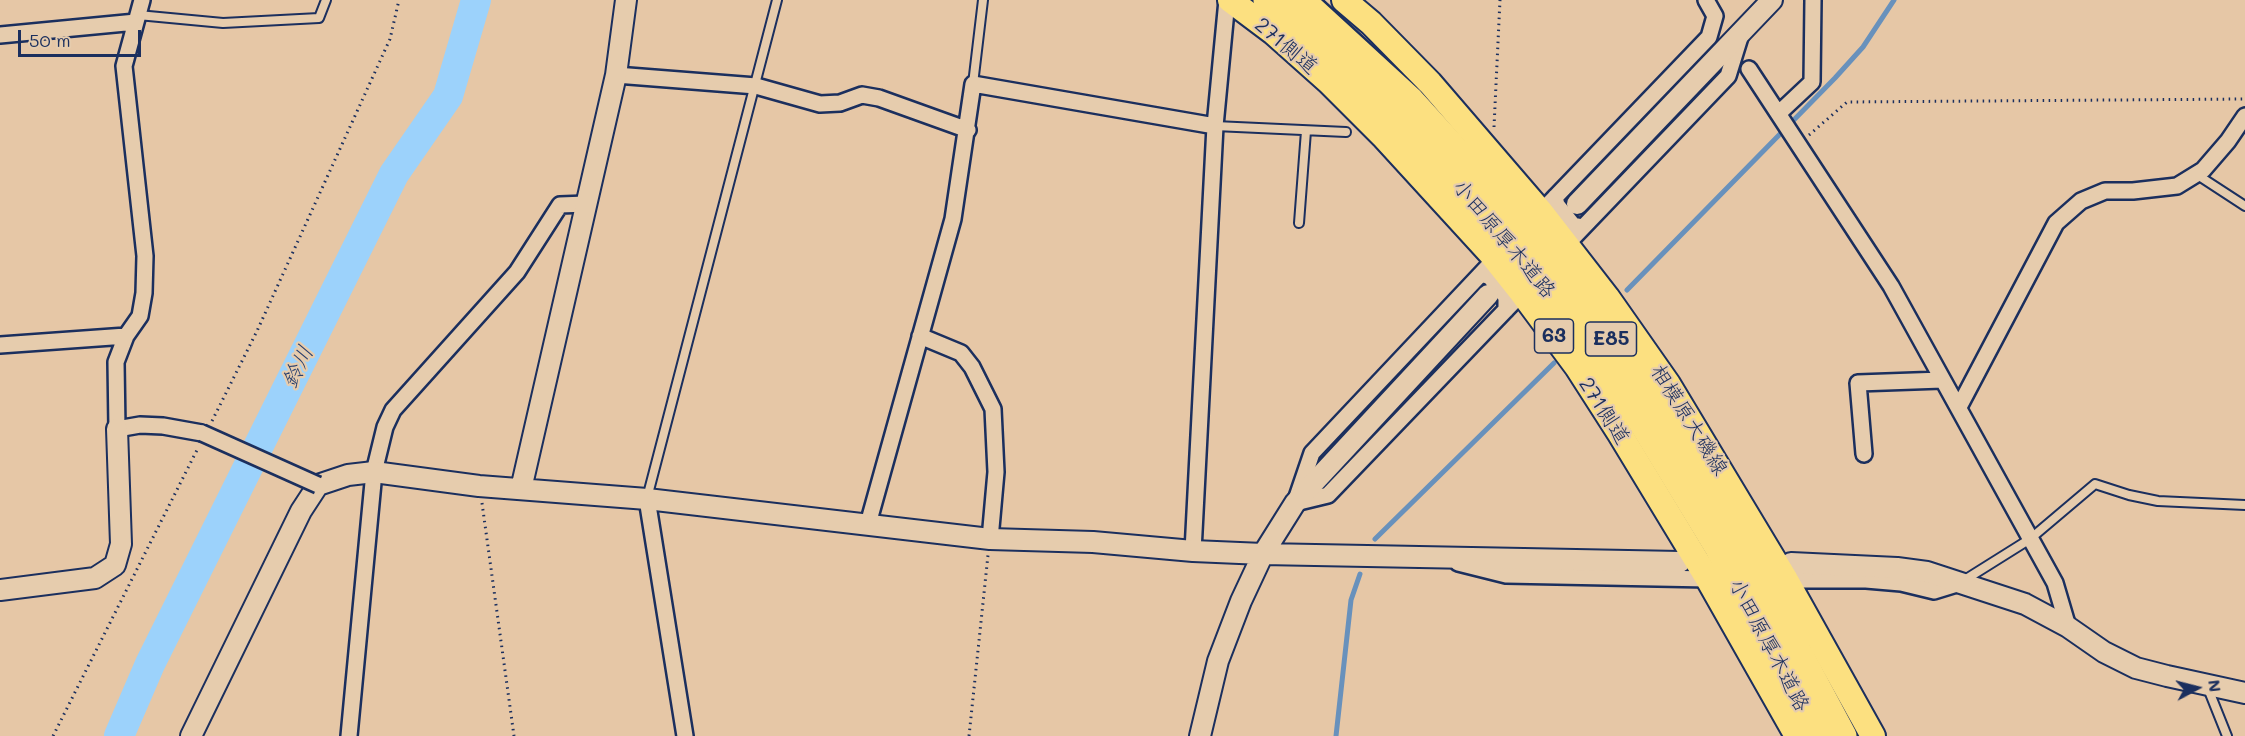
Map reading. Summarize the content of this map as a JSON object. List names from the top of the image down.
{
  "streets": {
    "highway": ["小田原厚木道路", "E85"],
    "main road": ["271側道", "63", "相模原大磯線"]
  },
  "water": ["鈴川"],
  "scale_bar": "50 m",
  "north": "right"
}
